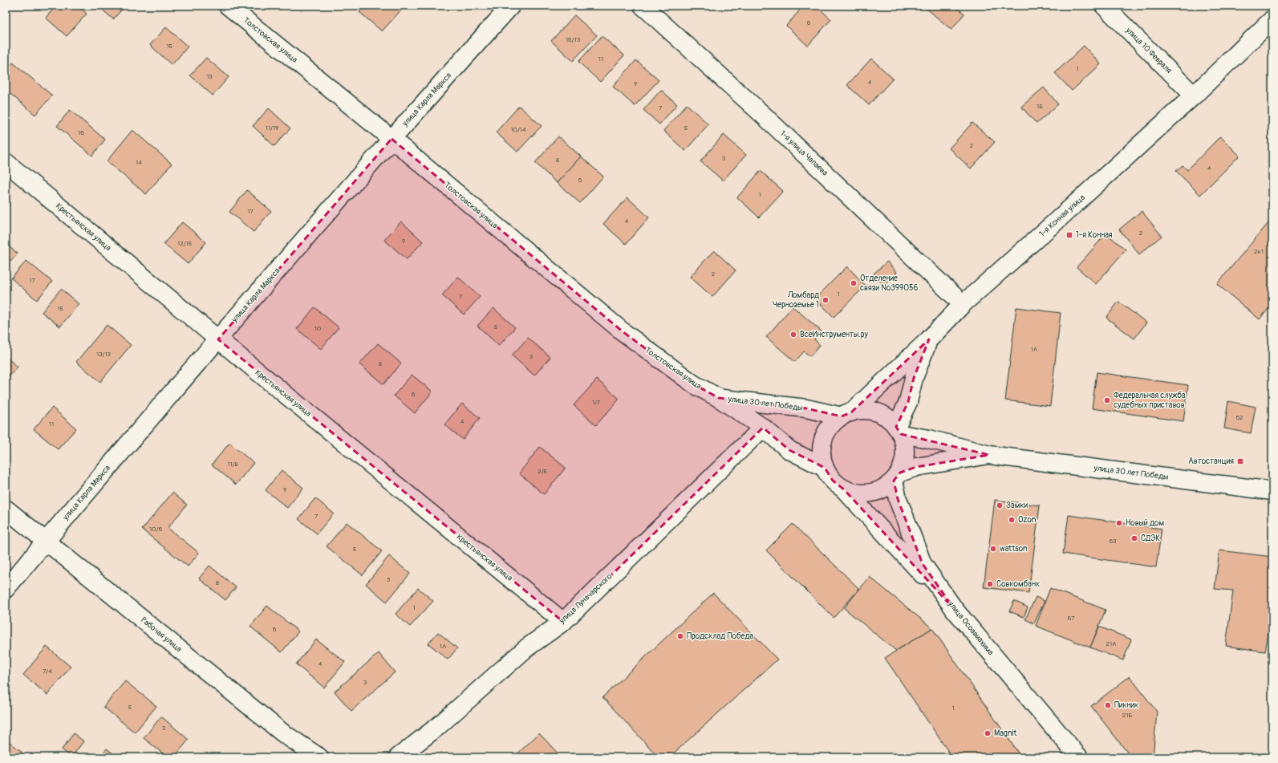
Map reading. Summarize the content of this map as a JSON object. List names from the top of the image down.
{
  "streets": {
    "street": [
      "Толстовская улица",
      "улица 10 Февраля",
      "улица Карла Маркса",
      "1-я улица Чапаева",
      "1-я Конная улица",
      "Крестьянская улица",
      "улица 30 лет Победы",
      "улица Луначарского",
      "улица Осоавиахима",
      "Рабочая улица"
    ]
  },
  "crossings": [
    ["Толстовская улица", "улица Карла Маркса"],
    ["Толстовская улица", "улица 30 лет Победы"],
    ["улица 10 Февраля", "1-я Конная улица"],
    ["улица Карла Маркса", "Крестьянская улица"],
    ["улица Карла Маркса", "Рабочая улица"],
    ["1-я улица Чапаева", "1-я Конная улица"],
    ["1-я Конная улица", "улица 30 лет Победы"],
    ["1-я Конная улица", "улица Осоавиахима"],
    ["Крестьянская улица", "улица Луначарского"],
    ["улица 30 лет Победы", "улица Луначарского"],
    ["улица 30 лет Победы", "улица Осоавиахима"]
  ],
  "places": {
    "transit": ["1-я Конная", "Автостанция"],
    "other": [
      "Отделение связи №399056",
      "Ломбард Черноземье 1",
      "ВсеИнструменты.ру",
      "Федеральная служба судебных приставов",
      "Замки",
      "Ozon",
      "Новый дом",
      "СДЭК",
      "wattson",
      "Совкомбанк",
      "Продсклад Победа",
      "Пикник",
      "Magnit"
    ]
  },
  "house_numbers": [
    "6",
    "16/13",
    "15",
    "11",
    "1",
    "13",
    "4",
    "9",
    "1Б",
    "7",
    "11/19",
    "5",
    "10/14",
    "16",
    "2",
    "3",
    "8",
    "14",
    "4",
    "6",
    "1",
    "17",
    "4",
    "2",
    "9",
    "12/15",
    "2к1",
    "2",
    "17",
    "1",
    "7",
    "15",
    "5",
    "10",
    "1А",
    "13/13",
    "3",
    "8",
    "6",
    "1/7",
    "62",
    "4",
    "11",
    "11/8",
    "2/5",
    "9",
    "7",
    "10/6",
    "63",
    "5",
    "3",
    "8",
    "1",
    "67",
    "6",
    "21А",
    "1А",
    "4",
    "7/4",
    "3",
    "5",
    "1",
    "21Б",
    "3"
  ]
}
